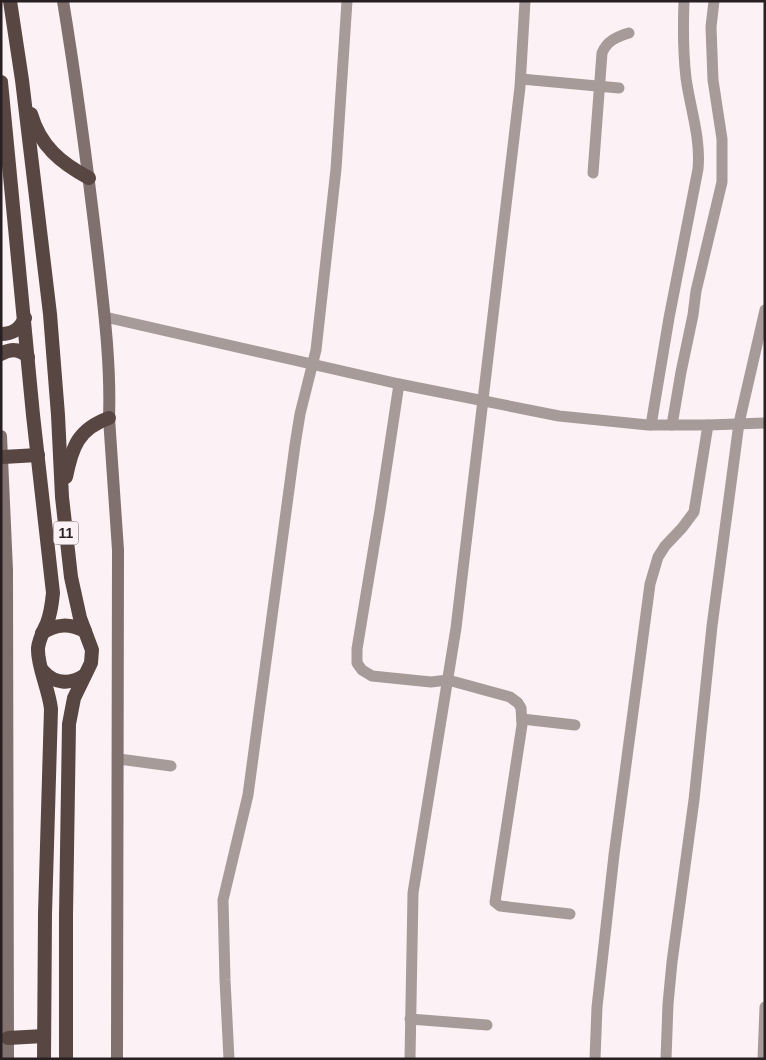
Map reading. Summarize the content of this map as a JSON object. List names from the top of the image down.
{
  "streets": {
    "highway": ["11"]
  }
}
